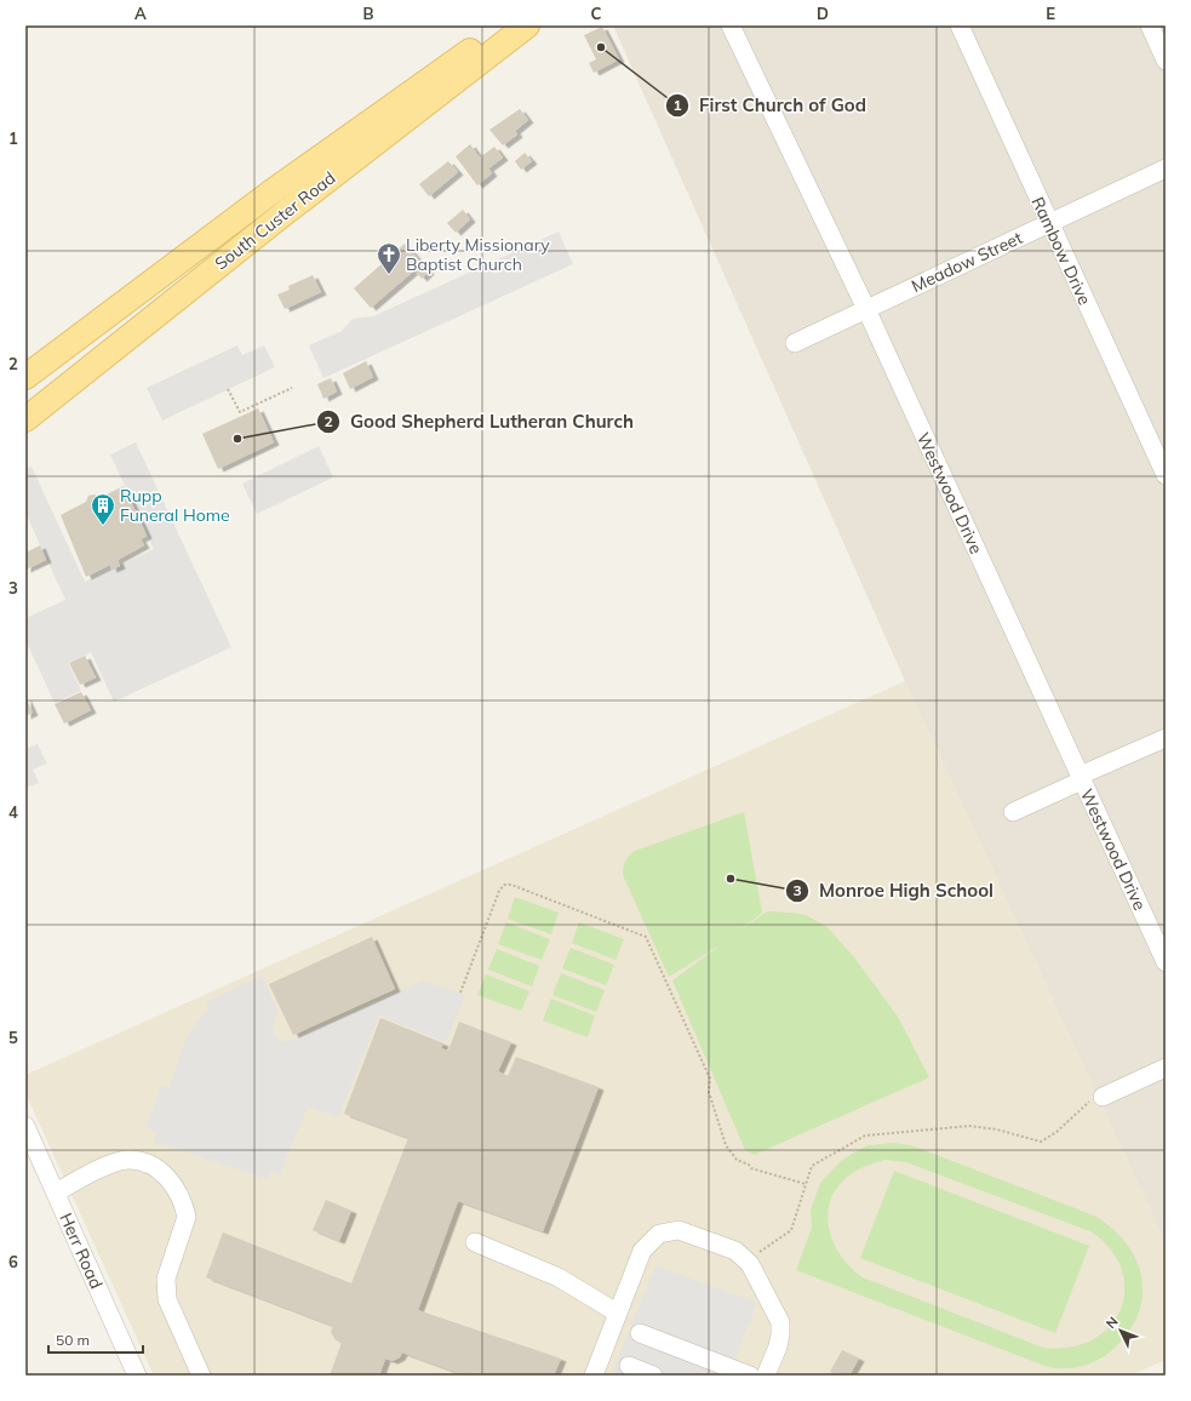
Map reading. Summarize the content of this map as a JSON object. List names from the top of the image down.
{
  "streets": {
    "main road": ["South Custer Road"],
    "street": [
      "Rambow Drive",
      "Meadow Street",
      "Westwood Drive",
      "Herr Road"
    ]
  },
  "crossings": [
    ["Rambow Drive", "Meadow Street"],
    ["Meadow Street", "Westwood Drive"]
  ],
  "places": {
    "other": ["First Church of God", "Good Shepherd Lutheran Church", "Monroe High School"],
    "church": ["Liberty Missionary Baptist Church"],
    "building": ["Rupp Funeral Home"]
  },
  "scale_bar": "50 m",
  "north": "top left",
  "grid": {
    "columns": [
      "A",
      "B",
      "C",
      "D",
      "E"
    ],
    "rows": [
      "1",
      "2",
      "3",
      "4",
      "5",
      "6"
    ]
  }
}
